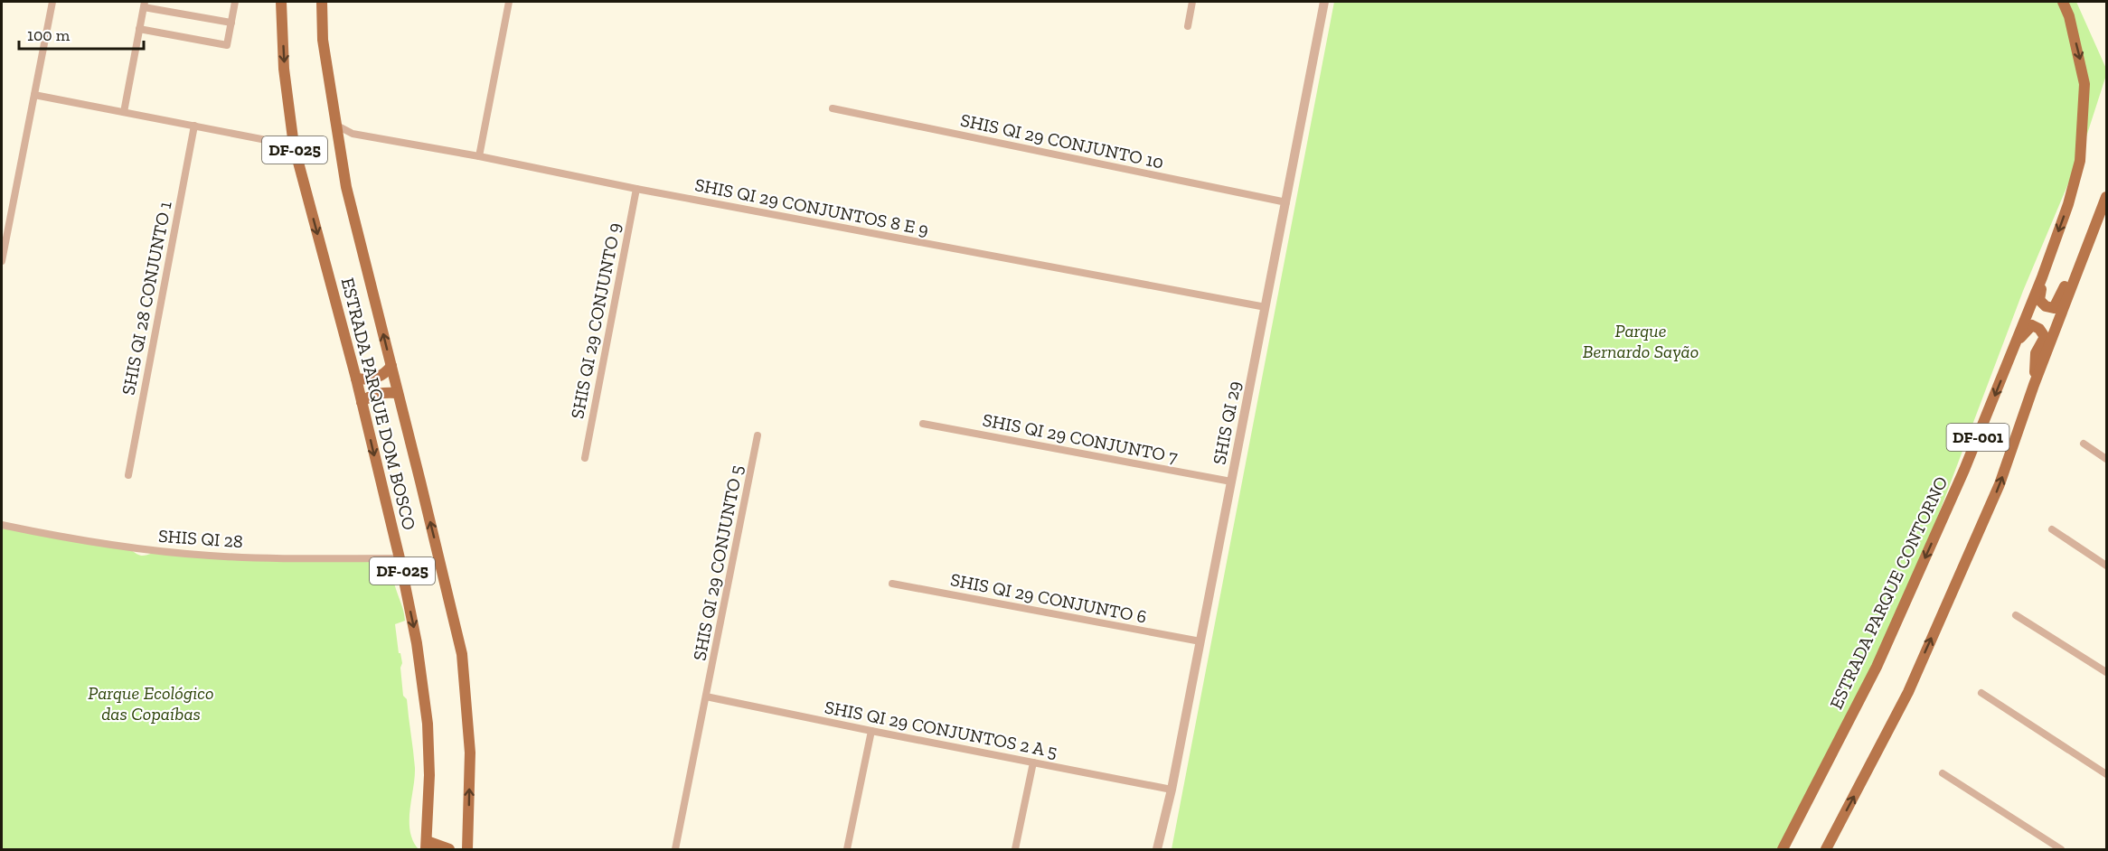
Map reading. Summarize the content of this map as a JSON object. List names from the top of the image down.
{
  "streets": {
    "main road": [
      "DF-025",
      "ESTRADA PARQUE DOM BOSCO",
      "DF-001",
      "ESTRADA PARQUE CONTORNO"
    ],
    "street": [
      "SHIS QI 29 CONJUNTO 10",
      "SHIS QI 29 CONJUNTOS 8 E 9",
      "SHIS QI 28 CONJUNTO 1",
      "SHIS QI 29 CONJUNTO 9",
      "SHIS QI 29",
      "SHIS QI 29 CONJUNTO 7",
      "SHIS QI 28",
      "SHIS QI 29 CONJUNTO 5",
      "SHIS QI 29 CONJUNTO 6",
      "SHIS QI 29 CONJUNTOS 2 A 5"
    ]
  },
  "crossings": [
    ["SHIS QI 29 CONJUNTO 10", "SHIS QI 29"],
    ["SHIS QI 29 CONJUNTOS 8 E 9", "SHIS QI 29 CONJUNTO 9"],
    ["SHIS QI 29 CONJUNTOS 8 E 9", "ESTRADA PARQUE DOM BOSCO"],
    ["SHIS QI 29 CONJUNTOS 8 E 9", "SHIS QI 29"],
    ["ESTRADA PARQUE DOM BOSCO", "SHIS QI 28"],
    ["SHIS QI 29", "SHIS QI 29 CONJUNTO 7"],
    ["SHIS QI 29", "SHIS QI 29 CONJUNTO 6"],
    ["SHIS QI 29", "SHIS QI 29 CONJUNTOS 2 A 5"],
    ["SHIS QI 29 CONJUNTO 5", "SHIS QI 29 CONJUNTOS 2 A 5"]
  ],
  "parks": ["Parque Bernardo Sayão", "Parque Ecológico das Copaíbas"],
  "scale_bar": "100 m"
}
